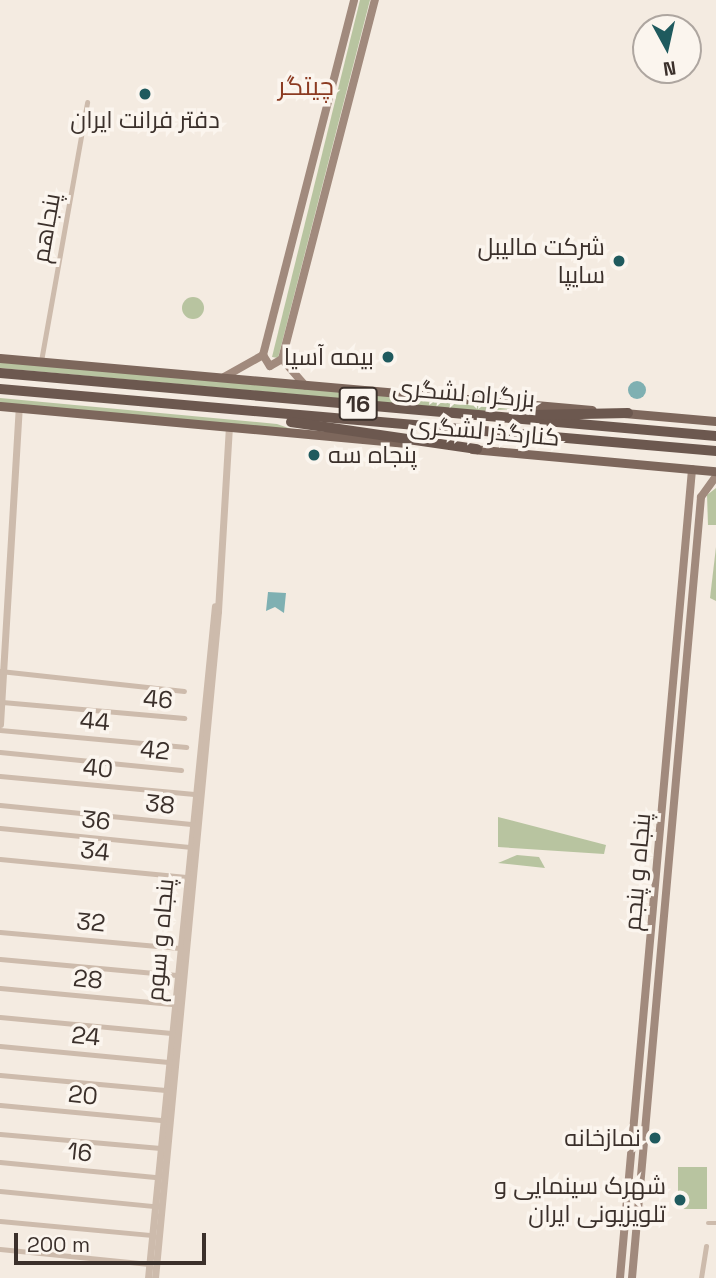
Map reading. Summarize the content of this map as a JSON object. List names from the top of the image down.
{
  "streets": {
    "highway": ["بزرگراه لشگری", "16"],
    "main road": ["کنارگذر لشگری", "پنجاه و پنجم"],
    "street": [
      "پنجاهم",
      "46",
      "44",
      "42",
      "40",
      "38",
      "36",
      "34",
      "32",
      "پنجاه و سوم",
      "28",
      "24",
      "20"
    ]
  },
  "crossings": [
    ["پنجاهم", "کنارگذر لشگری"],
    ["16", "پنجاه و سوم"],
    ["کنارگذر لشگری", "پنجاه و پنجم"],
    ["کنارگذر لشگری", "پنجاه و سوم"],
    ["40", "پنجاه و سوم"],
    ["38", "پنجاه و سوم"],
    ["36", "پنجاه و سوم"],
    ["34", "پنجاه و سوم"],
    ["32", "پنجاه و سوم"],
    ["پنجاه و سوم", "28"],
    ["پنجاه و سوم", "24"],
    ["پنجاه و سوم", "20"]
  ],
  "districts": ["چیتگر"],
  "places": [
    "دفتر فرانت ایران",
    "شرکت مالیبل سایپا",
    "بیمه آسیا",
    "پنجاه سه",
    "نمازخانه",
    "شهرک سینمایی و تلویزیونی ایران"
  ],
  "scale_bar": "200 m",
  "north": "bottom"
}
